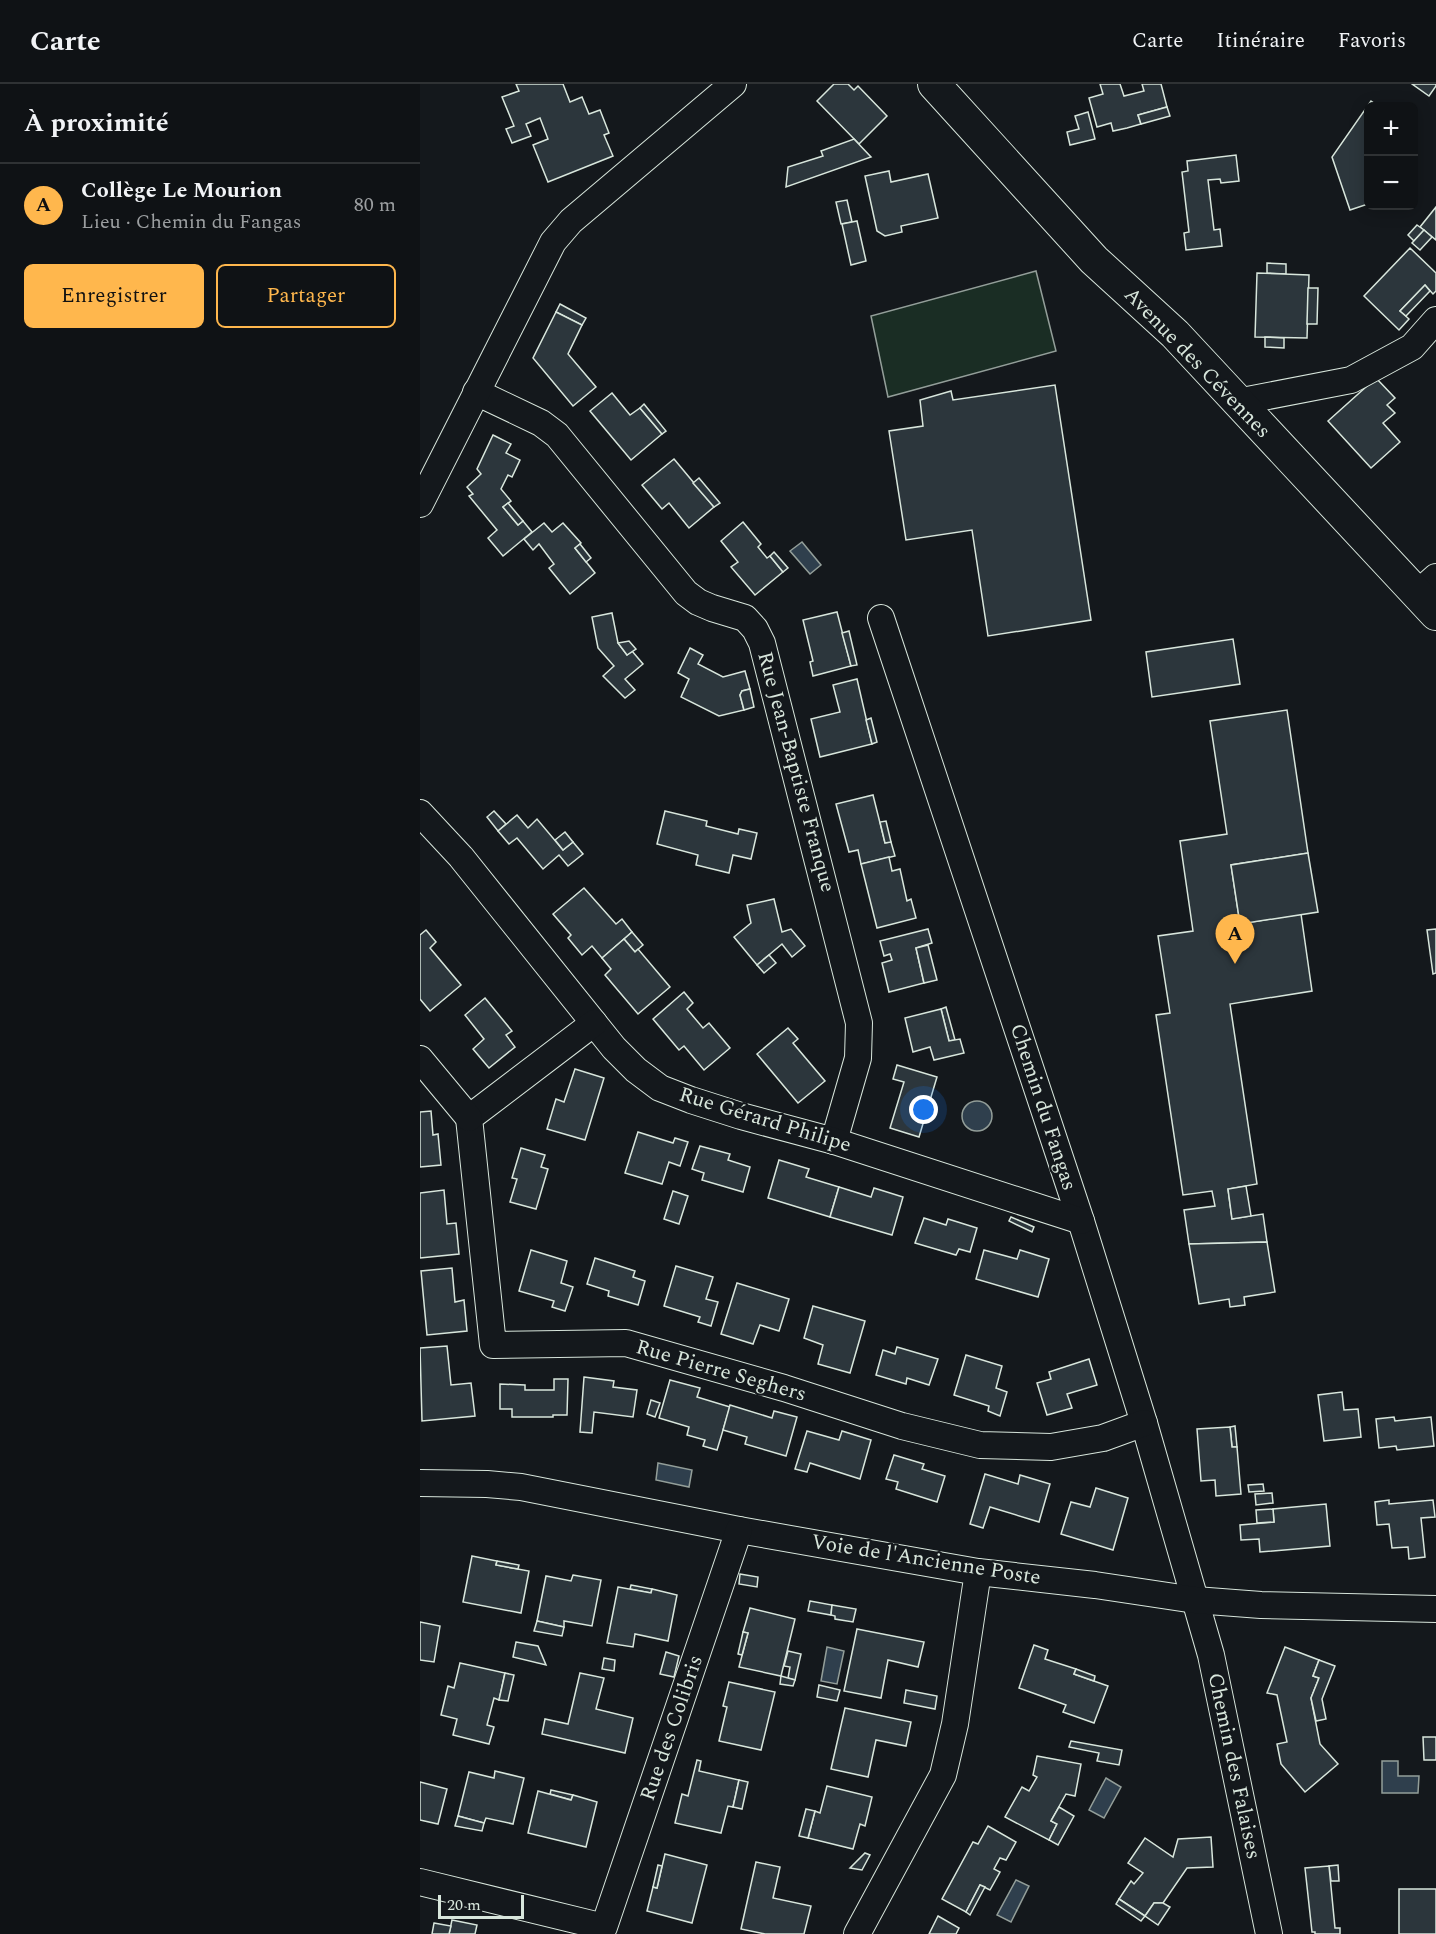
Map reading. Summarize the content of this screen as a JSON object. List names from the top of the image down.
{
  "streets": {
    "street": [
      "Avenue des Cévennes",
      "Rue Jean-Baptiste Franque",
      "Chemin du Fangas",
      "Rue Gérard Philipe",
      "Rue Pierre Seghers",
      "Voie de l'Ancienne Poste",
      "Rue des Colibris",
      "Chemin des Falaises"
    ]
  },
  "crossings": [
    ["Rue Jean-Baptiste Franque", "Rue Gérard Philipe"],
    ["Chemin du Fangas", "Rue Gérard Philipe"],
    ["Chemin du Fangas", "Rue Pierre Seghers"],
    ["Chemin du Fangas", "Voie de l'Ancienne Poste"],
    ["Chemin du Fangas", "Chemin des Falaises"],
    ["Voie de l'Ancienne Poste", "Rue des Colibris"],
    ["Voie de l'Ancienne Poste", "Chemin des Falaises"]
  ],
  "scale_bar": "20 m",
  "page": {
    "header": "Carte",
    "nav": ["Carte", "Itinéraire", "Favoris"],
    "heading": "À proximité",
    "map_buttons": ["+", "−"],
    "list": [
      {
        "mark": "A",
        "name": "Collège Le Mourion",
        "note": "Lieu · Chemin du Fangas",
        "value": "80 m"
      }
    ],
    "buttons": ["Enregistrer", "Partager"],
    "pins": "A",
    "scale": "20 m"
  }
}
